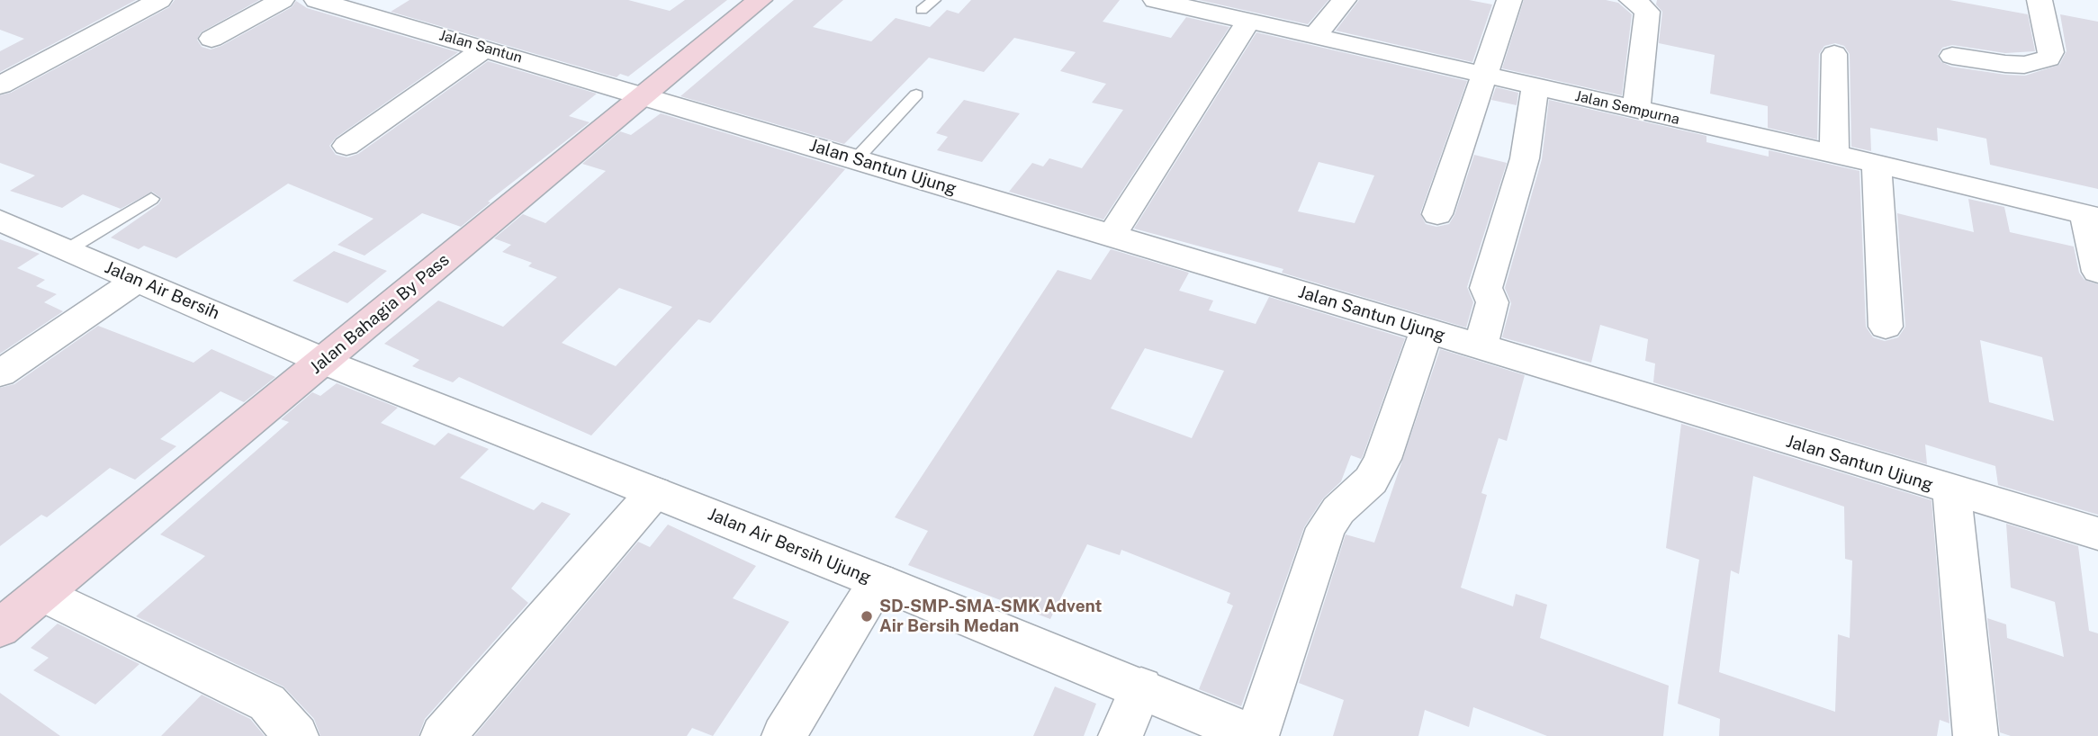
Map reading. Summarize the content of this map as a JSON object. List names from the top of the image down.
{
  "streets": {
    "main road": ["Jalan Bahagia By Pass"],
    "street": [
      "Jalan Santun",
      "Jalan Sempurna",
      "Jalan Santun Ujung",
      "Jalan Air Bersih",
      "Jalan Air Bersih Ujung"
    ]
  },
  "crossings": [
    ["Jalan Santun", "Jalan Santun Ujung"],
    ["Jalan Santun", "Jalan Bahagia By Pass"],
    ["Jalan Santun Ujung", "Jalan Bahagia By Pass"],
    ["Jalan Air Bersih", "Jalan Bahagia By Pass"],
    ["Jalan Air Bersih", "Jalan Air Bersih Ujung"],
    ["Jalan Bahagia By Pass", "Jalan Air Bersih Ujung"]
  ],
  "places": ["SD-SMP-SMA-SMK Advent Air Bersih Medan"]
}
